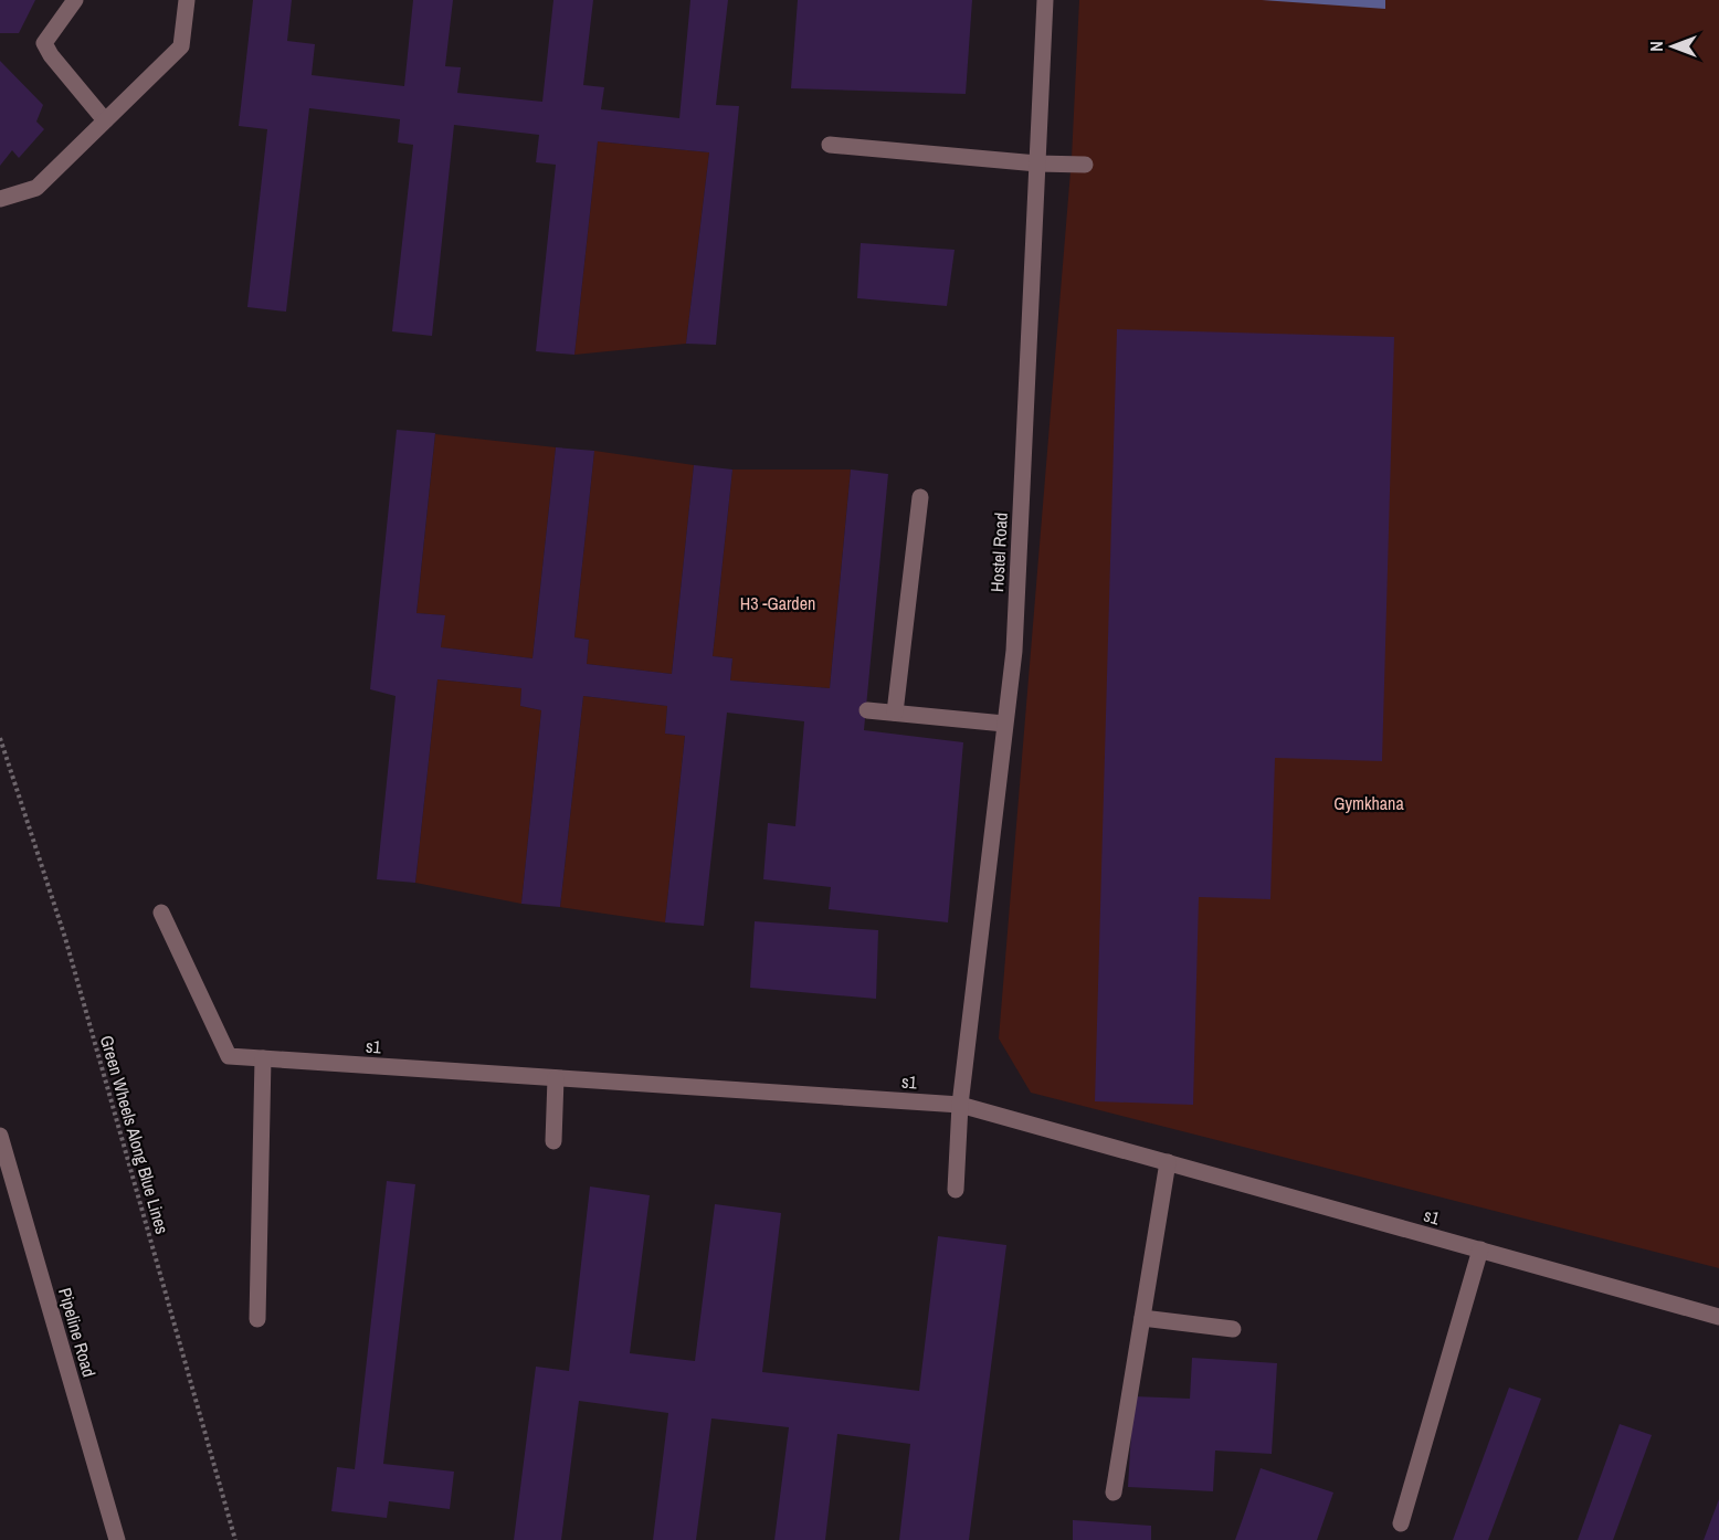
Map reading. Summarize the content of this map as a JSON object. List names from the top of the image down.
{
  "streets": {
    "lane": ["Hostel Road", "s1", "Pipeline Road"],
    "path": ["Green Wheels Along Blue Lines"]
  },
  "crossings": [
    ["Hostel Road", "s1"]
  ],
  "parks": ["H3 -Garden", "Gymkhana"],
  "north": "left"
}
